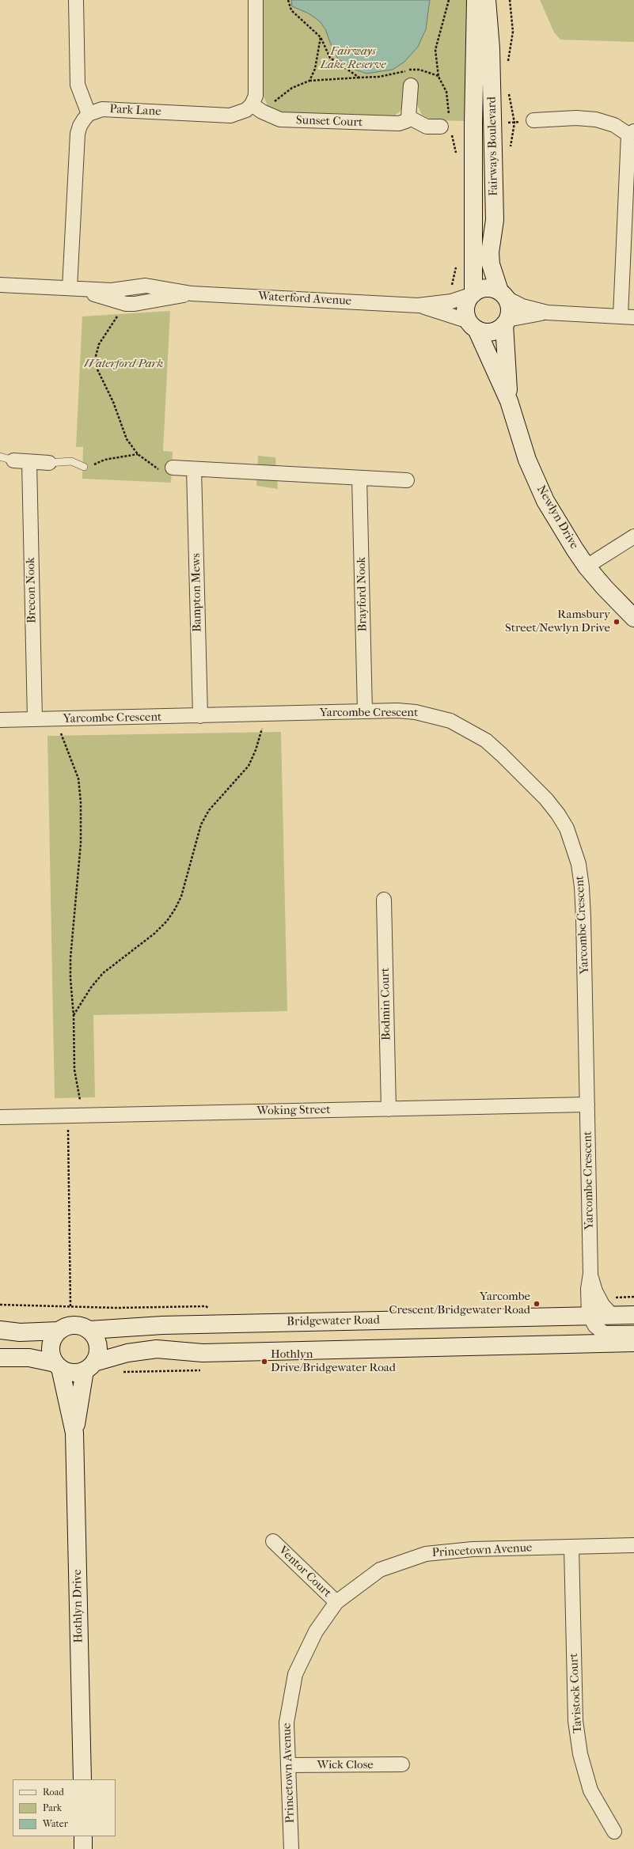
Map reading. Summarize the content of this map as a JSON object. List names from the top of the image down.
{
  "streets": {
    "street": [
      "Park Lane",
      "Sunset Court",
      "Fairways Boulevard",
      "Waterford Avenue",
      "Newlyn Drive",
      "Brecon Nook",
      "Bampton Mews",
      "Brayford Nook",
      "Yarcombe Crescent",
      "Bodmin Court",
      "Woking Street",
      "Bridgewater Road",
      "Princetown Avenue",
      "Ventor Court",
      "Hothlyn Drive",
      "Tavistock Court",
      "Wick Close"
    ]
  },
  "crossings": [
    ["Park Lane", "Sunset Court"],
    ["Fairways Boulevard", "Waterford Avenue"],
    ["Fairways Boulevard", "Newlyn Drive"],
    ["Waterford Avenue", "Newlyn Drive"],
    ["Brecon Nook", "Yarcombe Crescent"],
    ["Bampton Mews", "Yarcombe Crescent"],
    ["Brayford Nook", "Yarcombe Crescent"],
    ["Yarcombe Crescent", "Woking Street"],
    ["Yarcombe Crescent", "Bridgewater Road"],
    ["Bodmin Court", "Woking Street"],
    ["Bridgewater Road", "Hothlyn Drive"],
    ["Princetown Avenue", "Ventor Court"],
    ["Princetown Avenue", "Tavistock Court"],
    ["Princetown Avenue", "Wick Close"]
  ],
  "parks": ["Fairways Lake Reserve", "Waterford Park"],
  "places": ["Ramsbury Street/Newlyn Drive", "Yarcombe Crescent/Bridgewater Road", "Hothlyn Drive/Bridgewater Road"],
  "legend": ["Road", "Park", "Water"]
}
